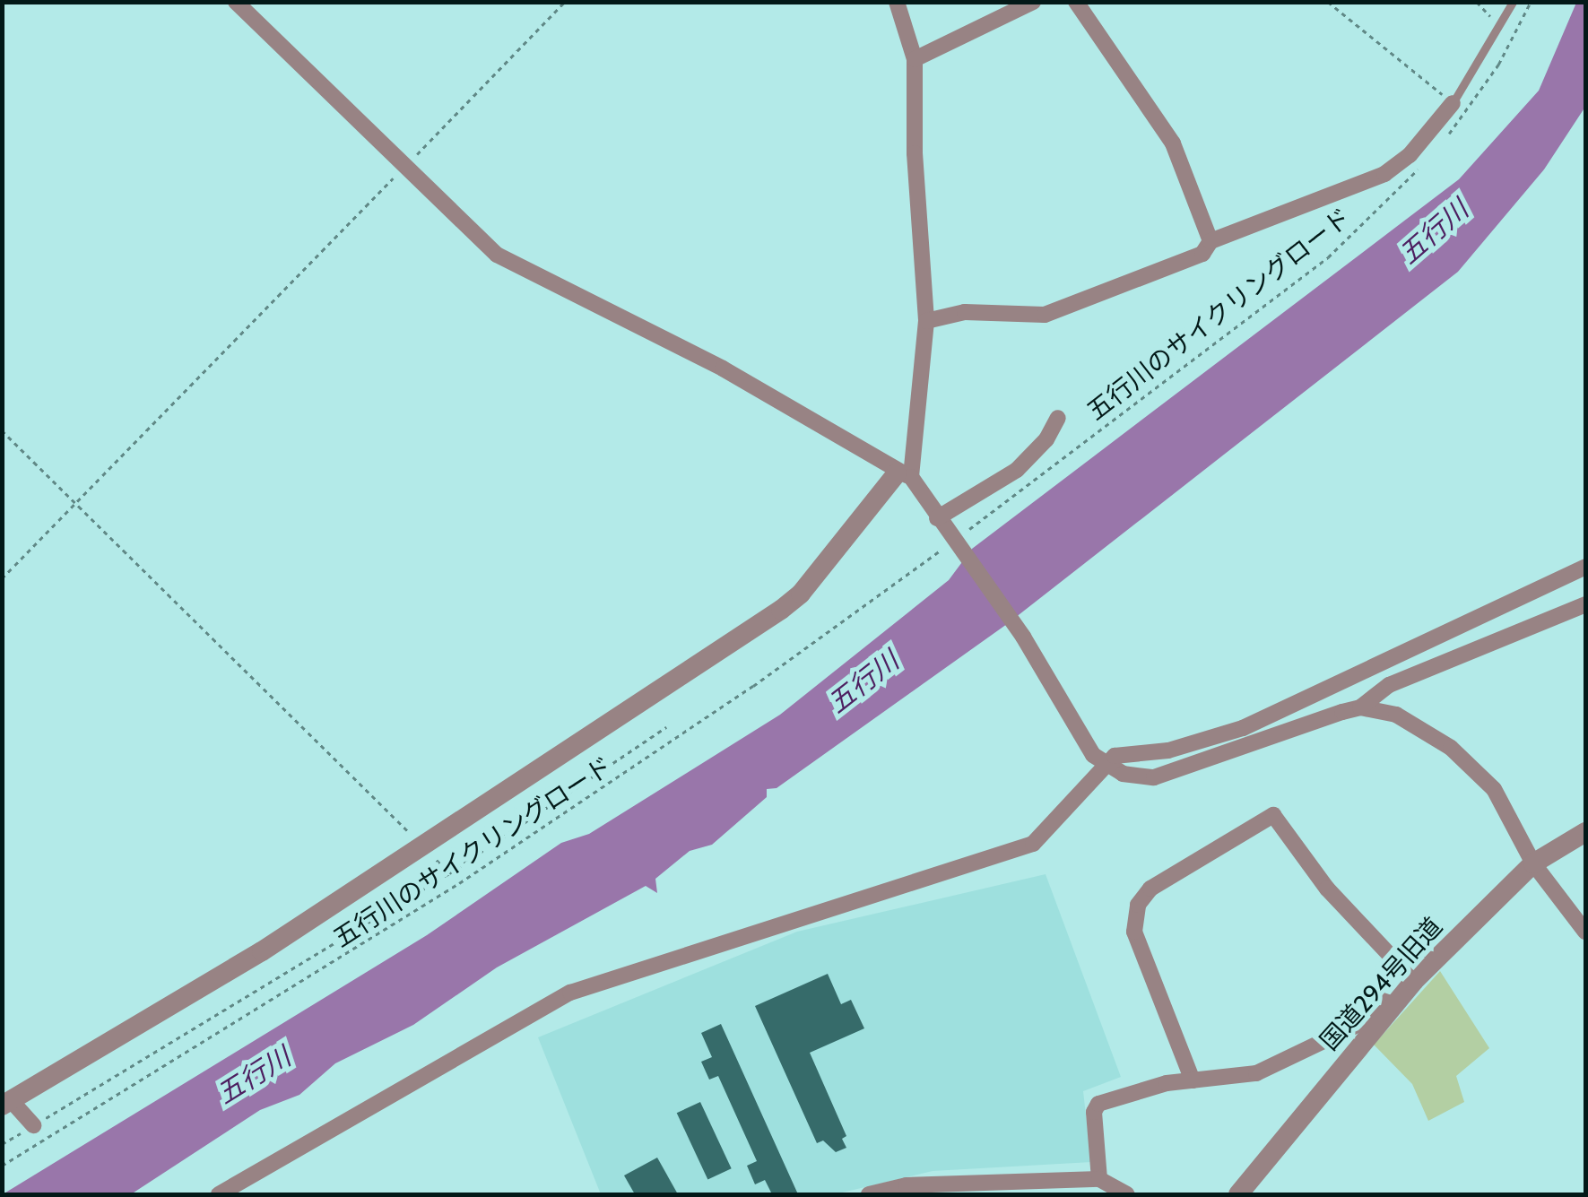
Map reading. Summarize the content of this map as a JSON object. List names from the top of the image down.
{
  "streets": {
    "street": ["国道294号旧道"],
    "path": ["五行川のサイクリングロード"]
  },
  "water": ["五行川"]
}
